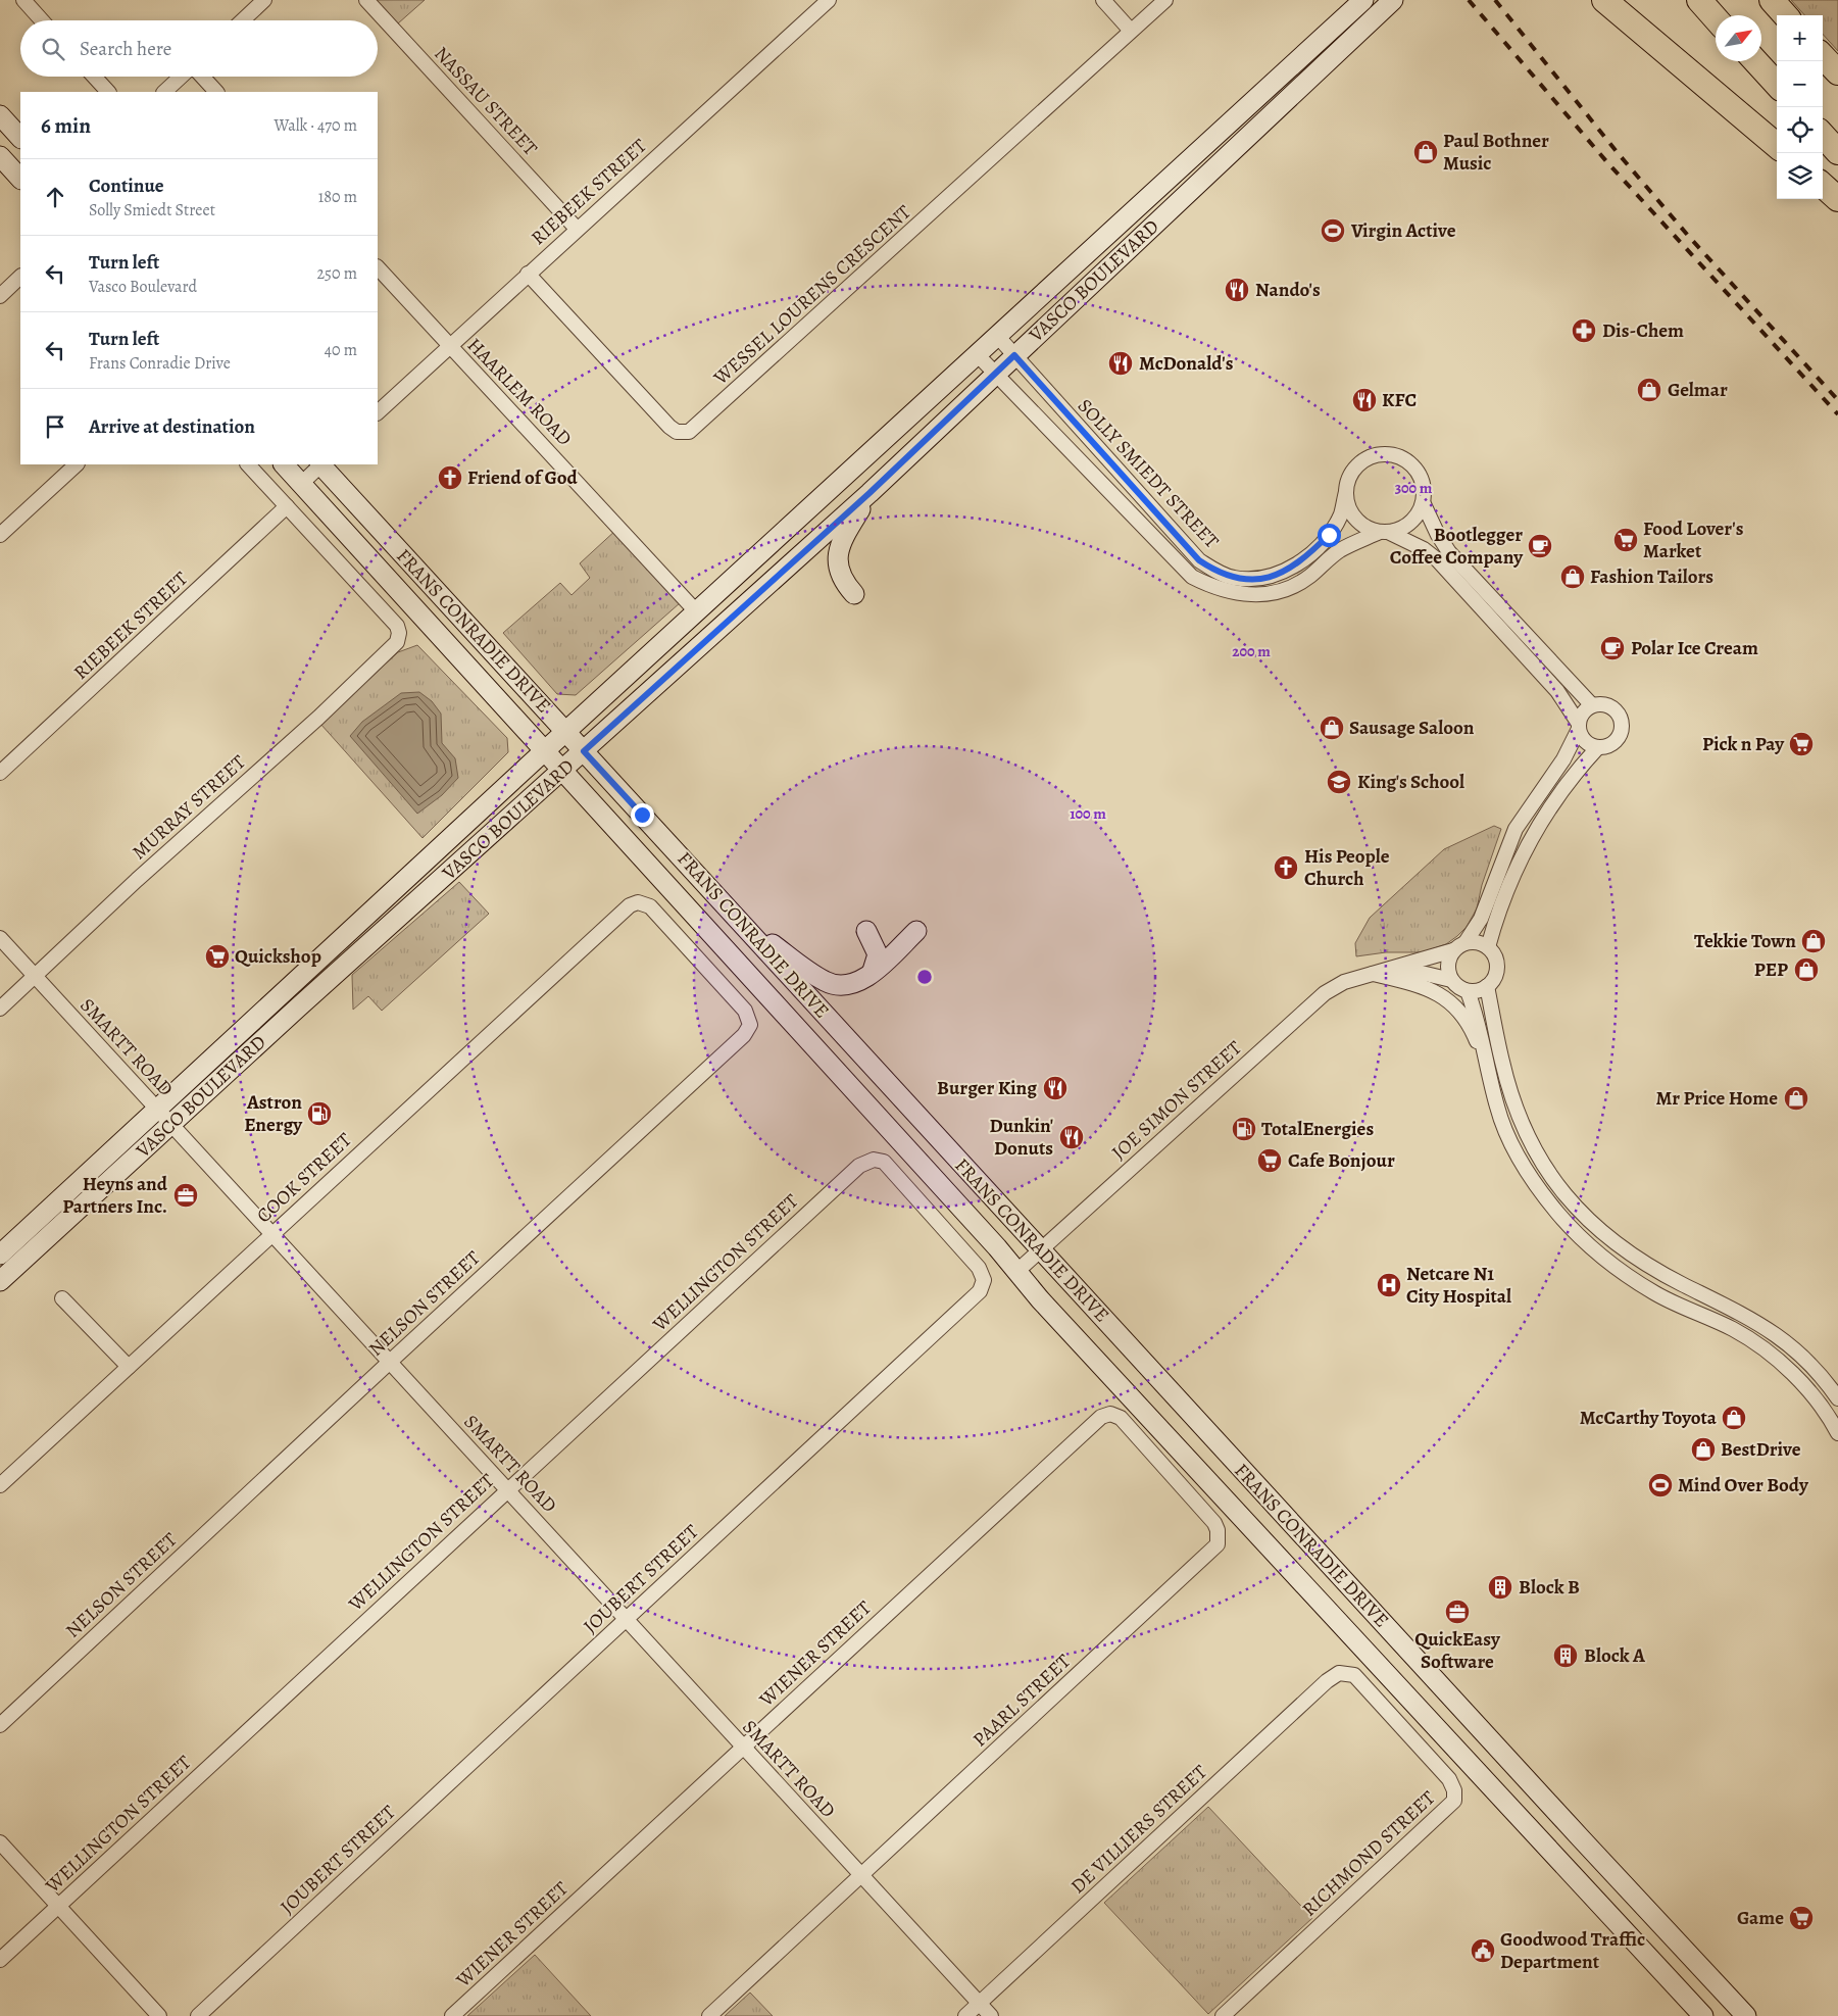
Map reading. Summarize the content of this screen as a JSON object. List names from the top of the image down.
{
  "streets": {
    "main road": ["VASCO BOULEVARD", "FRANS CONRADIE DRIVE"],
    "street": [
      "NASSAU STREET",
      "RIEBEEK STREET",
      "WESSEL LOURENS CRESCENT",
      "HAARLEM ROAD",
      "SOLLY SMIEDT STREET",
      "MURRAY STREET",
      "SMARTT ROAD",
      "JOE SIMON STREET",
      "COOK STREET",
      "WELLINGTON STREET",
      "NELSON STREET",
      "JOUBERT STREET",
      "WIENER STREET",
      "PAARL STREET",
      "DE VILLIERS STREET",
      "RICHMOND STREET"
    ]
  },
  "crossings": [
    ["NASSAU STREET", "RIEBEEK STREET"],
    ["RIEBEEK STREET", "WESSEL LOURENS CRESCENT"],
    ["RIEBEEK STREET", "HAARLEM ROAD"],
    ["RIEBEEK STREET", "MURRAY STREET"],
    ["VASCO BOULEVARD", "HAARLEM ROAD"],
    ["VASCO BOULEVARD", "SOLLY SMIEDT STREET"],
    ["VASCO BOULEVARD", "FRANS CONRADIE DRIVE"],
    ["VASCO BOULEVARD", "SMARTT ROAD"],
    ["FRANS CONRADIE DRIVE", "JOE SIMON STREET"],
    ["MURRAY STREET", "SMARTT ROAD"],
    ["SMARTT ROAD", "COOK STREET"],
    ["SMARTT ROAD", "WELLINGTON STREET"],
    ["SMARTT ROAD", "NELSON STREET"],
    ["SMARTT ROAD", "JOUBERT STREET"],
    ["SMARTT ROAD", "WIENER STREET"],
    ["SMARTT ROAD", "PAARL STREET"],
    ["SMARTT ROAD", "DE VILLIERS STREET"],
    ["COOK STREET", "NELSON STREET"],
    ["WELLINGTON STREET", "JOUBERT STREET"],
    ["WIENER STREET", "PAARL STREET"],
    ["DE VILLIERS STREET", "RICHMOND STREET"]
  ],
  "places": {
    "shop": [
      "Paul Bothner Music",
      "Gelmar",
      "Fashion Tailors",
      "Sausage Saloon",
      "Tekkie Town",
      "PEP",
      "Mr Price Home",
      "McCarthy Toyota",
      "BestDrive"
    ],
    "sports": ["Virgin Active", "Mind Over Body"],
    "restaurant": [
      "Nando's",
      "McDonald's",
      "KFC",
      "Burger King",
      "Dunkin' Donuts"
    ],
    "pharmacy": ["Dis-Chem"],
    "church": ["Friend of God", "His People Church"],
    "supermarket": [
      "Food Lover's Market",
      "Pick n Pay",
      "Quickshop",
      "Cafe Bonjour",
      "Game"
    ],
    "cafe": ["Bootlegger Coffee Company", "Polar Ice Cream"],
    "school or university": ["King's School"],
    "fuel station": ["Astron Energy", "TotalEnergies"],
    "office": ["Heyns and Partners Inc.", "QuickEasy Software"],
    "hospital": ["Netcare N1 City Hospital"],
    "building": ["Block B", "Block A"],
    "public building": ["Goodwood Traffic Department"]
  },
  "north": "top right",
  "page": {
    "map_buttons": ["+", "−"],
    "search": "Search here",
    "heading": ["6 min", "Walk · 470 m"],
    "list": [
      ["Continue", "Solly Smiedt Street", "180 m"],
      ["Turn left", "Vasco Boulevard", "250 m"],
      ["Turn left", "Frans Conradie Drive", "40 m"],
      "Arrive at destination"
    ]
  },
  "rings": ["300 m", "200 m", "100 m"]
}
